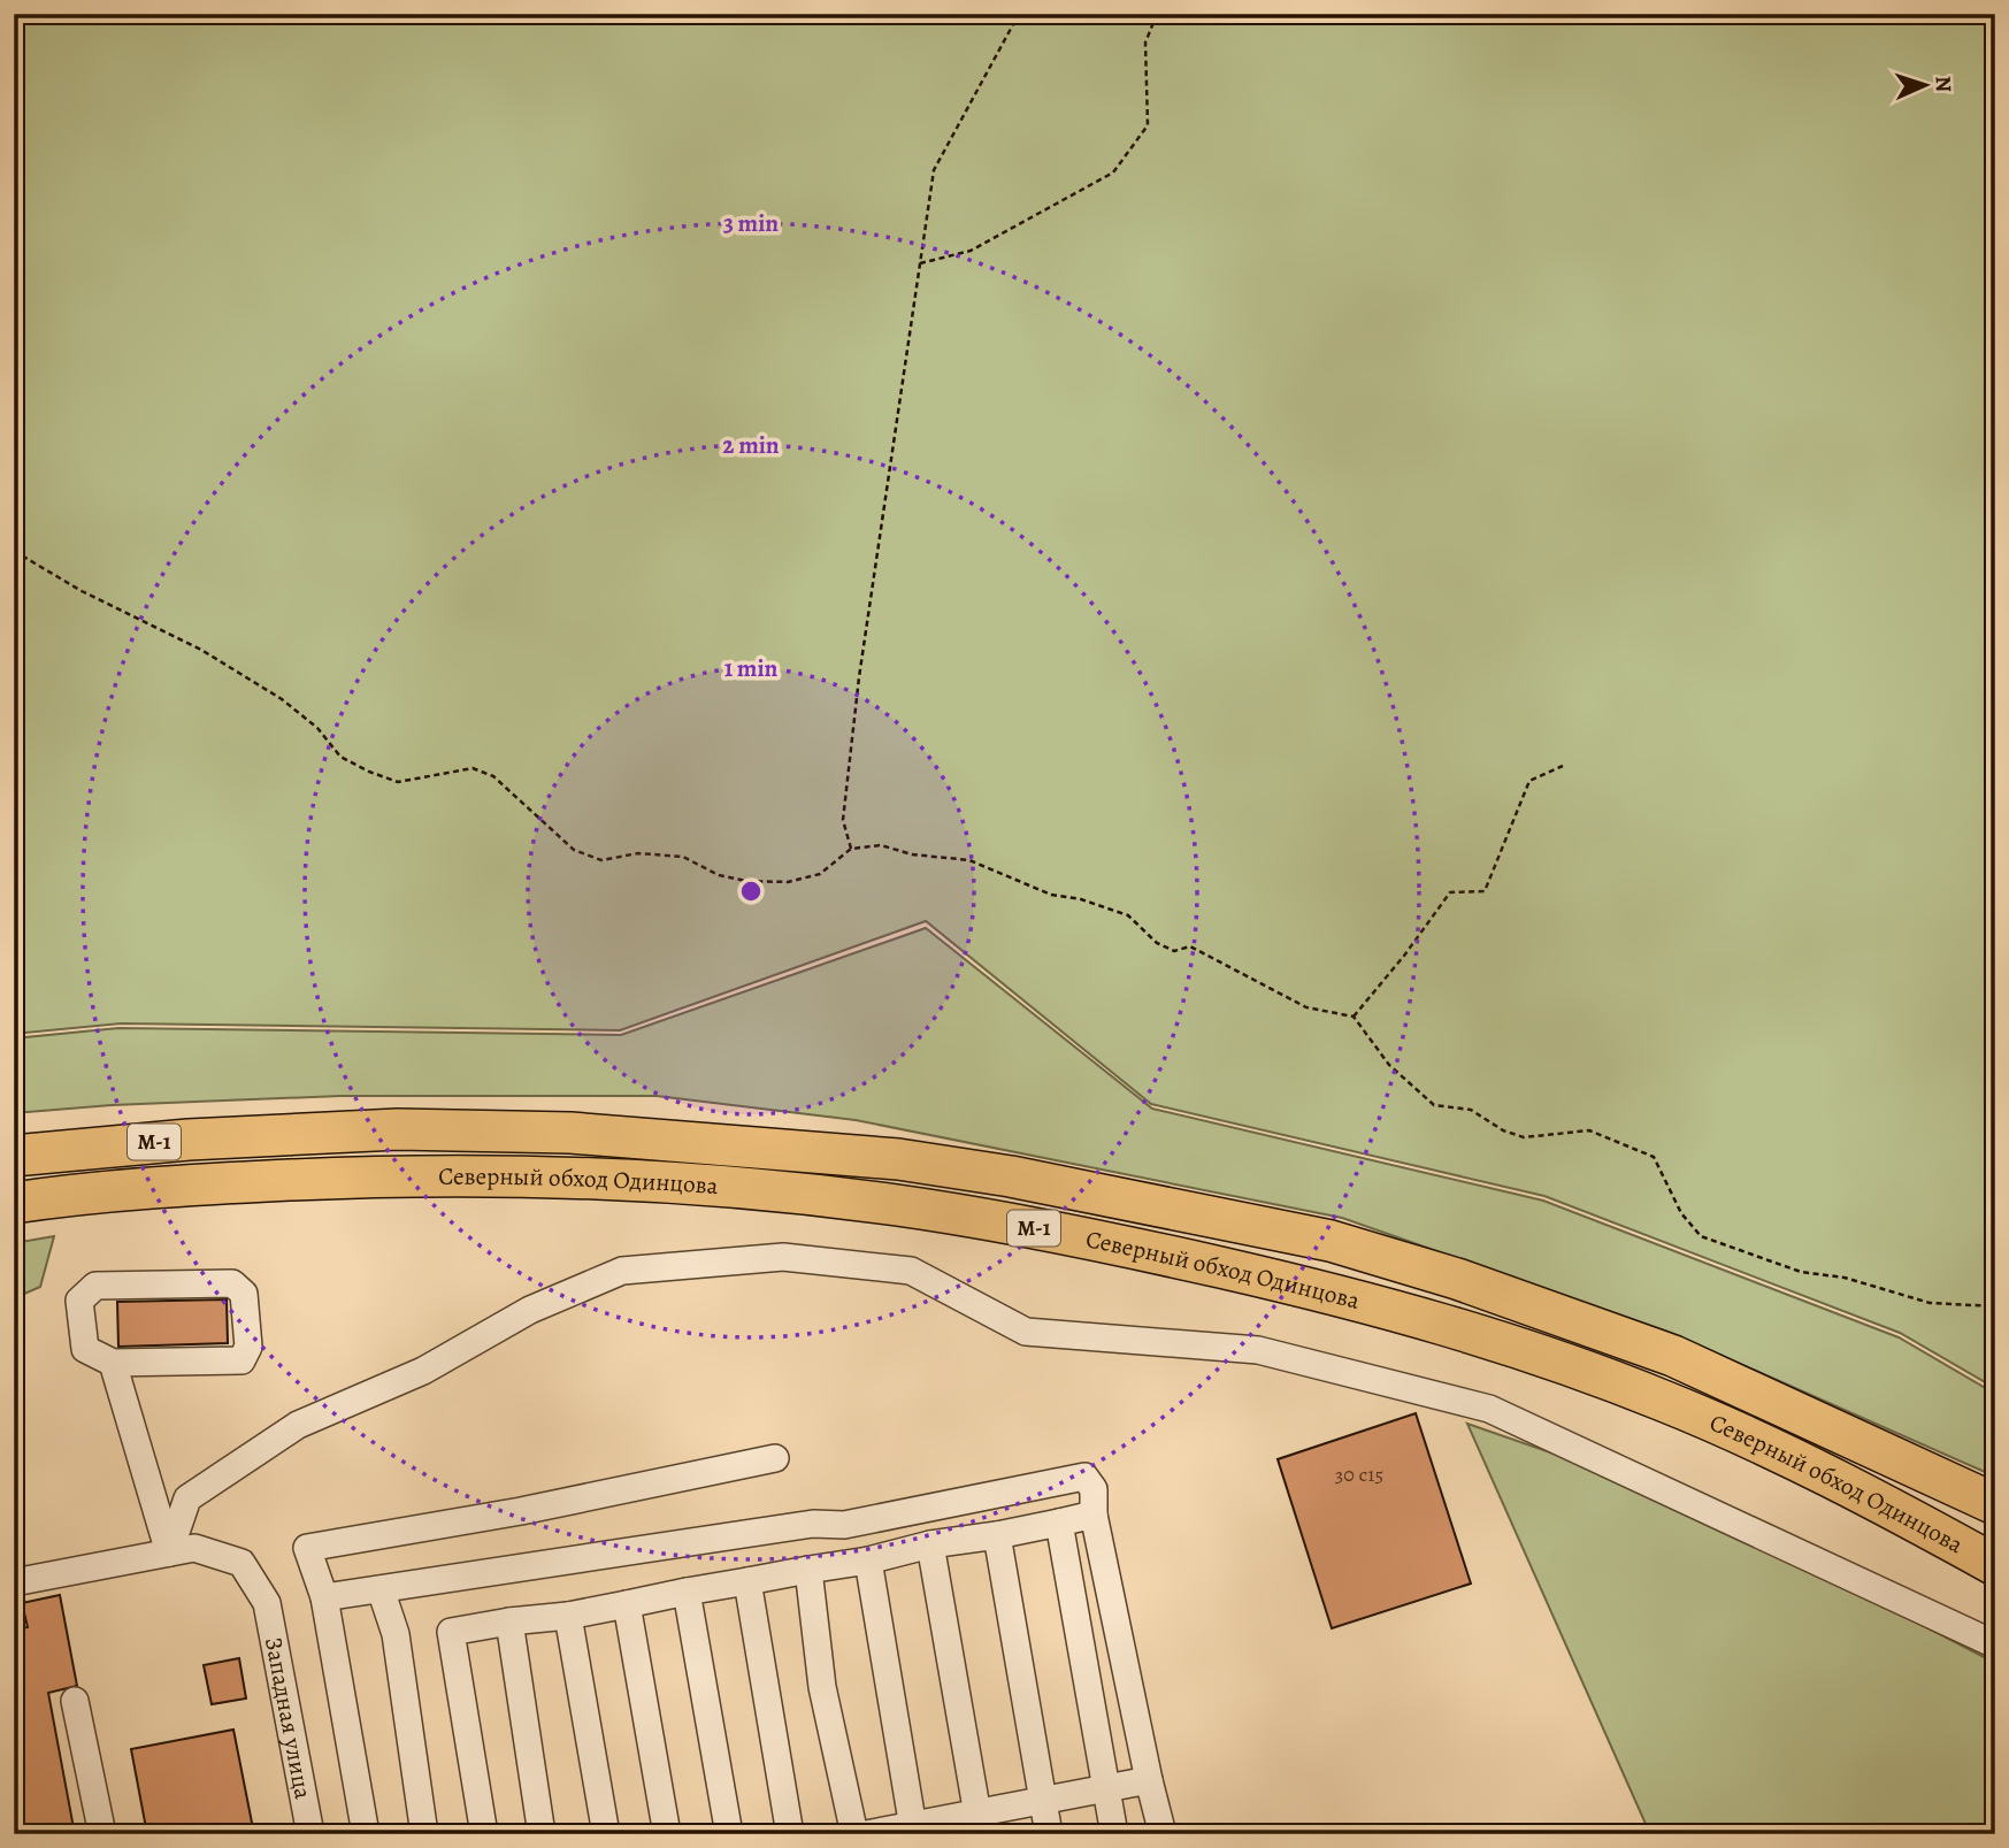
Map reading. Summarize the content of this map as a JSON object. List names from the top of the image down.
{
  "streets": {
    "highway": ["М-1", "Северный обход Одинцова"],
    "street": ["Западная улица"]
  },
  "house_numbers": ["30 с15"],
  "north": "right",
  "rings": ["3 min", "2 min", "1 min"]
}
